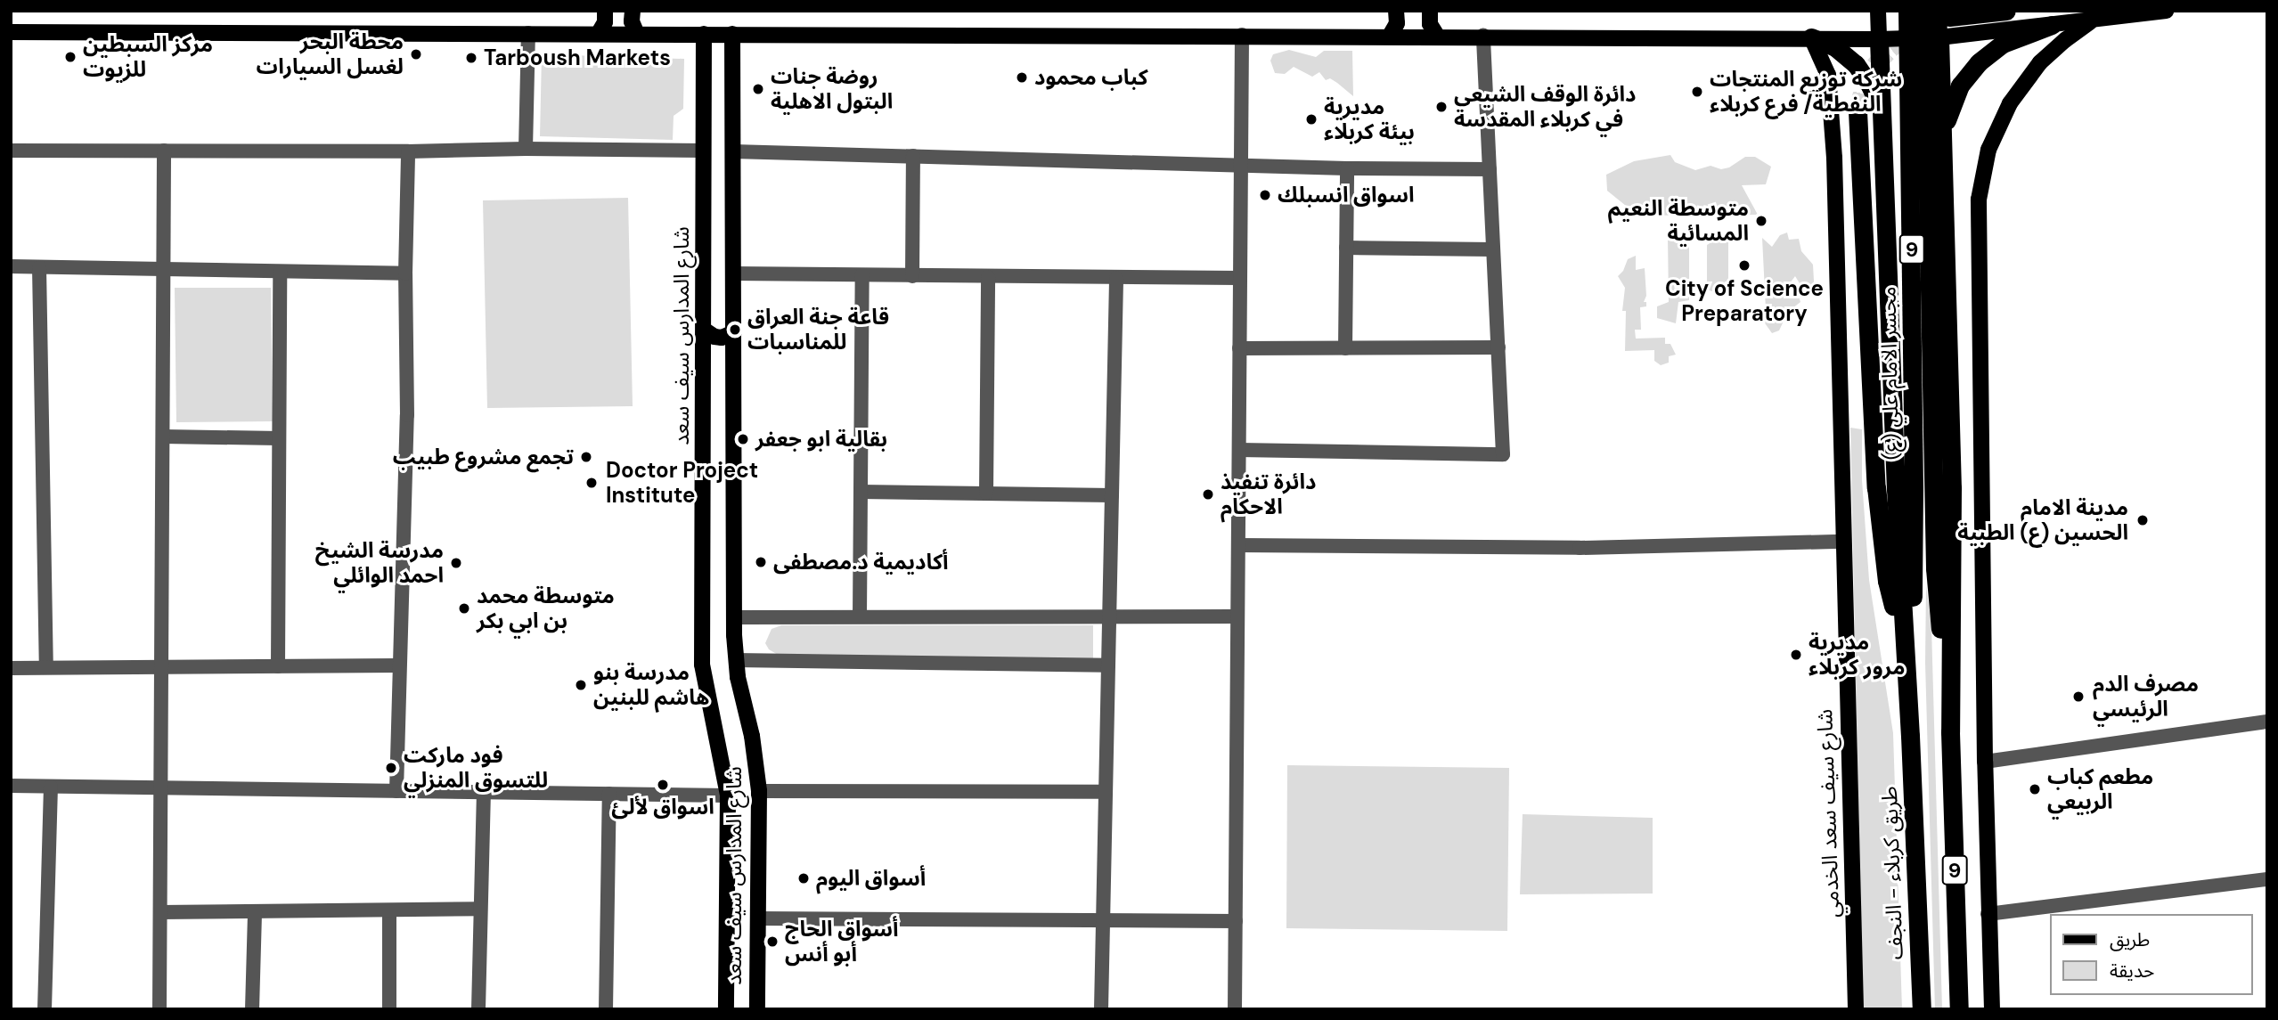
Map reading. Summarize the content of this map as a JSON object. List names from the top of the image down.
{
  "streets": {
    "highway": ["9", "مجسر الامام علي (ع)", "طريق كربلاء - النجف"],
    "main road": ["شارع المدارس سيف سعد", "شارع سيف سعد الخدمي"]
  },
  "crossings": [
    ["9", "مجسر الامام علي (ع)"],
    ["مجسر الامام علي (ع)", "طريق كربلاء - النجف"]
  ],
  "places": [
    "محطة البحر لغسل السيارات",
    "مركز السبطين للزيوت",
    "Tarboush Markets",
    "كباب محمود",
    "روضة جنات البتول الاهلية",
    "شركه توزيع المنتجات النفطية/ فرع كربلاء",
    "دائرة الوقف الشيعي في كربلاء المقدسة",
    "مديرية بيئة كربلاء",
    "اسواق انسبلك",
    "متوسطة النعيم المسائية",
    "City of Science Preparatory",
    "قاعة جنة العراق للمناسبات",
    "بقالية ابو جعفر",
    "تجمع مشروع طبيب",
    "Doctor Project Institute",
    "دائرة تنفيذ الاحكام",
    "مدينة الامام الحسين (ع) الطبية",
    "أكاديمية د.مصطفى",
    "مدرسة الشيخ احمد الوائلي",
    "متوسطة محمد بن ابي بكر",
    "مديرية مرور كربلاء",
    "مدرسة بنو هاشم للبنين",
    "مصرف الدم الرئيسي",
    "فود ماركت للتسوق المنزلي",
    "اسواق لألئ",
    "مطعم كباب الربيعي",
    "أسواق اليوم",
    "أسواق الحاج أبو أنس"
  ],
  "legend": ["طريق", "حديقة"]
}
